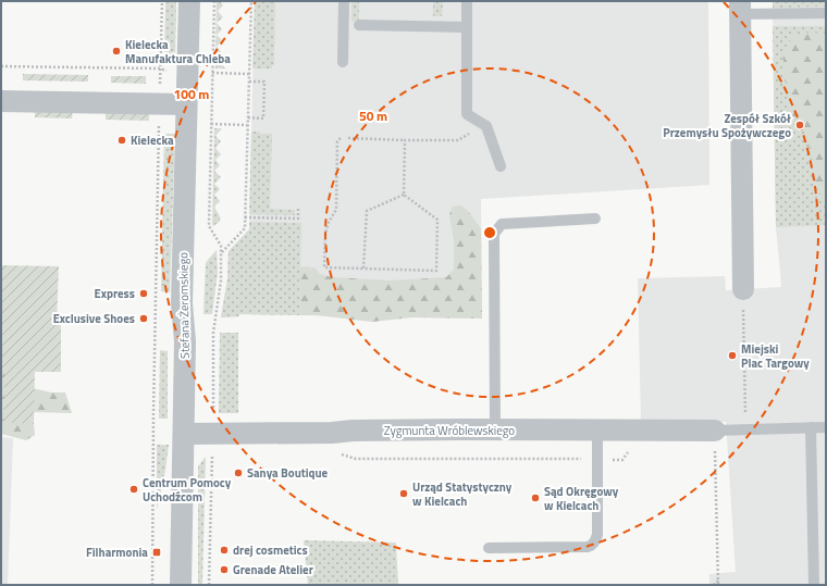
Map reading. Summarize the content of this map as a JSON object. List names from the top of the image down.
{
  "streets": {
    "street": ["Stefana Żeromskiego", "Zygmunta Wróblewskiego"]
  },
  "crossings": [
    ["Stefana Żeromskiego", "Zygmunta Wróblewskiego"]
  ],
  "places": {
    "other": [
      "Kielecka Manufaktura Chleba",
      "Zespół Szkół Przemysłu Spożywczego",
      "Kielecka",
      "Express",
      "Exclusive Shoes",
      "Miejski Plac Targowy",
      "Sanya Boutique",
      "Centrum Pomocy Uchodźcom",
      "Urząd Statystyczny w Kielcach",
      "Sąd Okręgowy w Kielcach",
      "drej cosmetics",
      "Grenade Atelier"
    ],
    "transit": ["Filharmonia"]
  },
  "rings": ["100 m", "50 m"]
}
